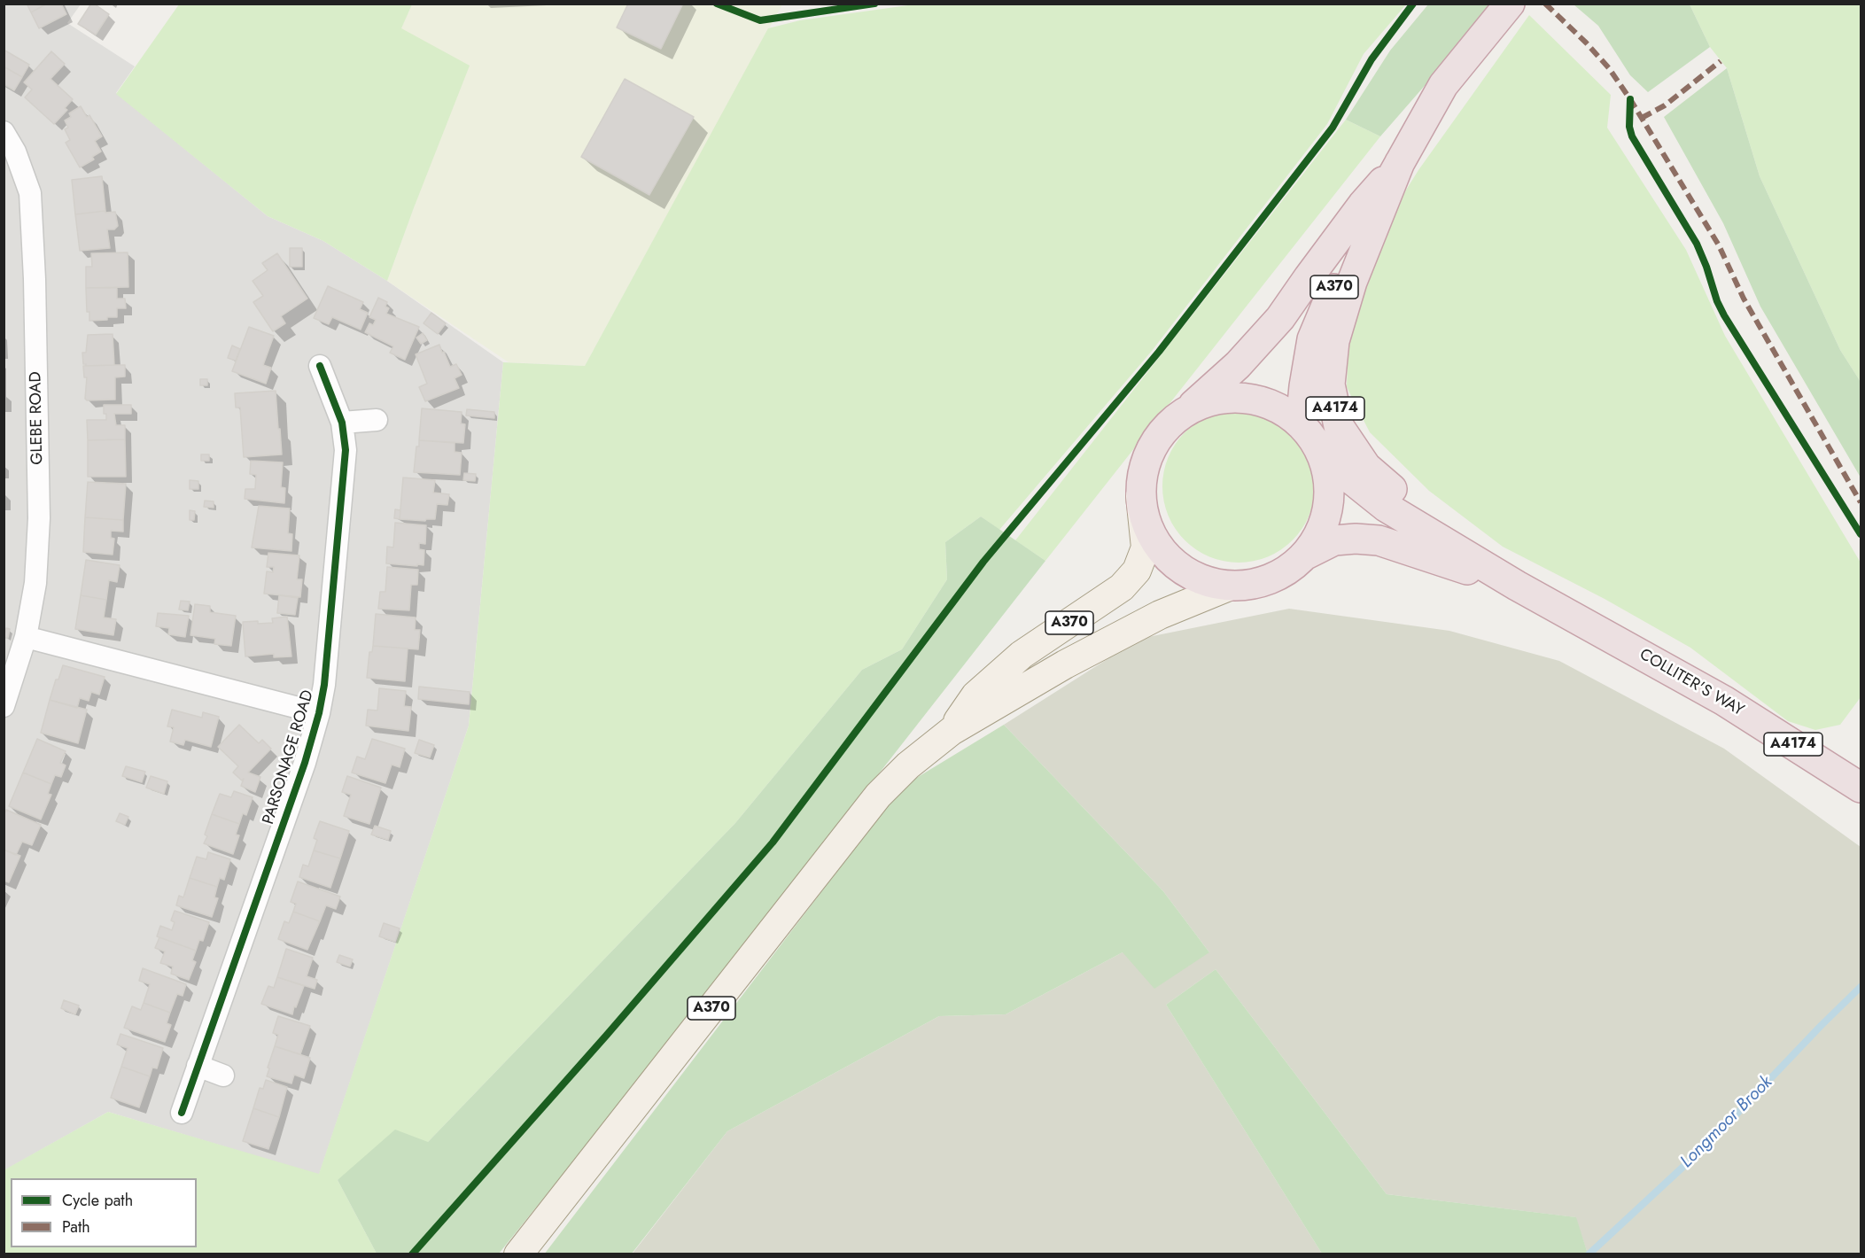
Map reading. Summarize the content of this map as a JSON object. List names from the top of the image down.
{
  "streets": {
    "highway": ["A370", "A4174", "COLLITER'S WAY"],
    "street": ["GLEBE ROAD", "PARSONAGE ROAD"]
  },
  "crossings": [
    ["A370", "A4174"],
    ["A370", "COLLITER'S WAY"],
    ["A4174", "COLLITER'S WAY"],
    ["GLEBE ROAD", "PARSONAGE ROAD"]
  ],
  "water": ["Longmoor Brook"],
  "legend": ["Cycle path", "Path"]
}
